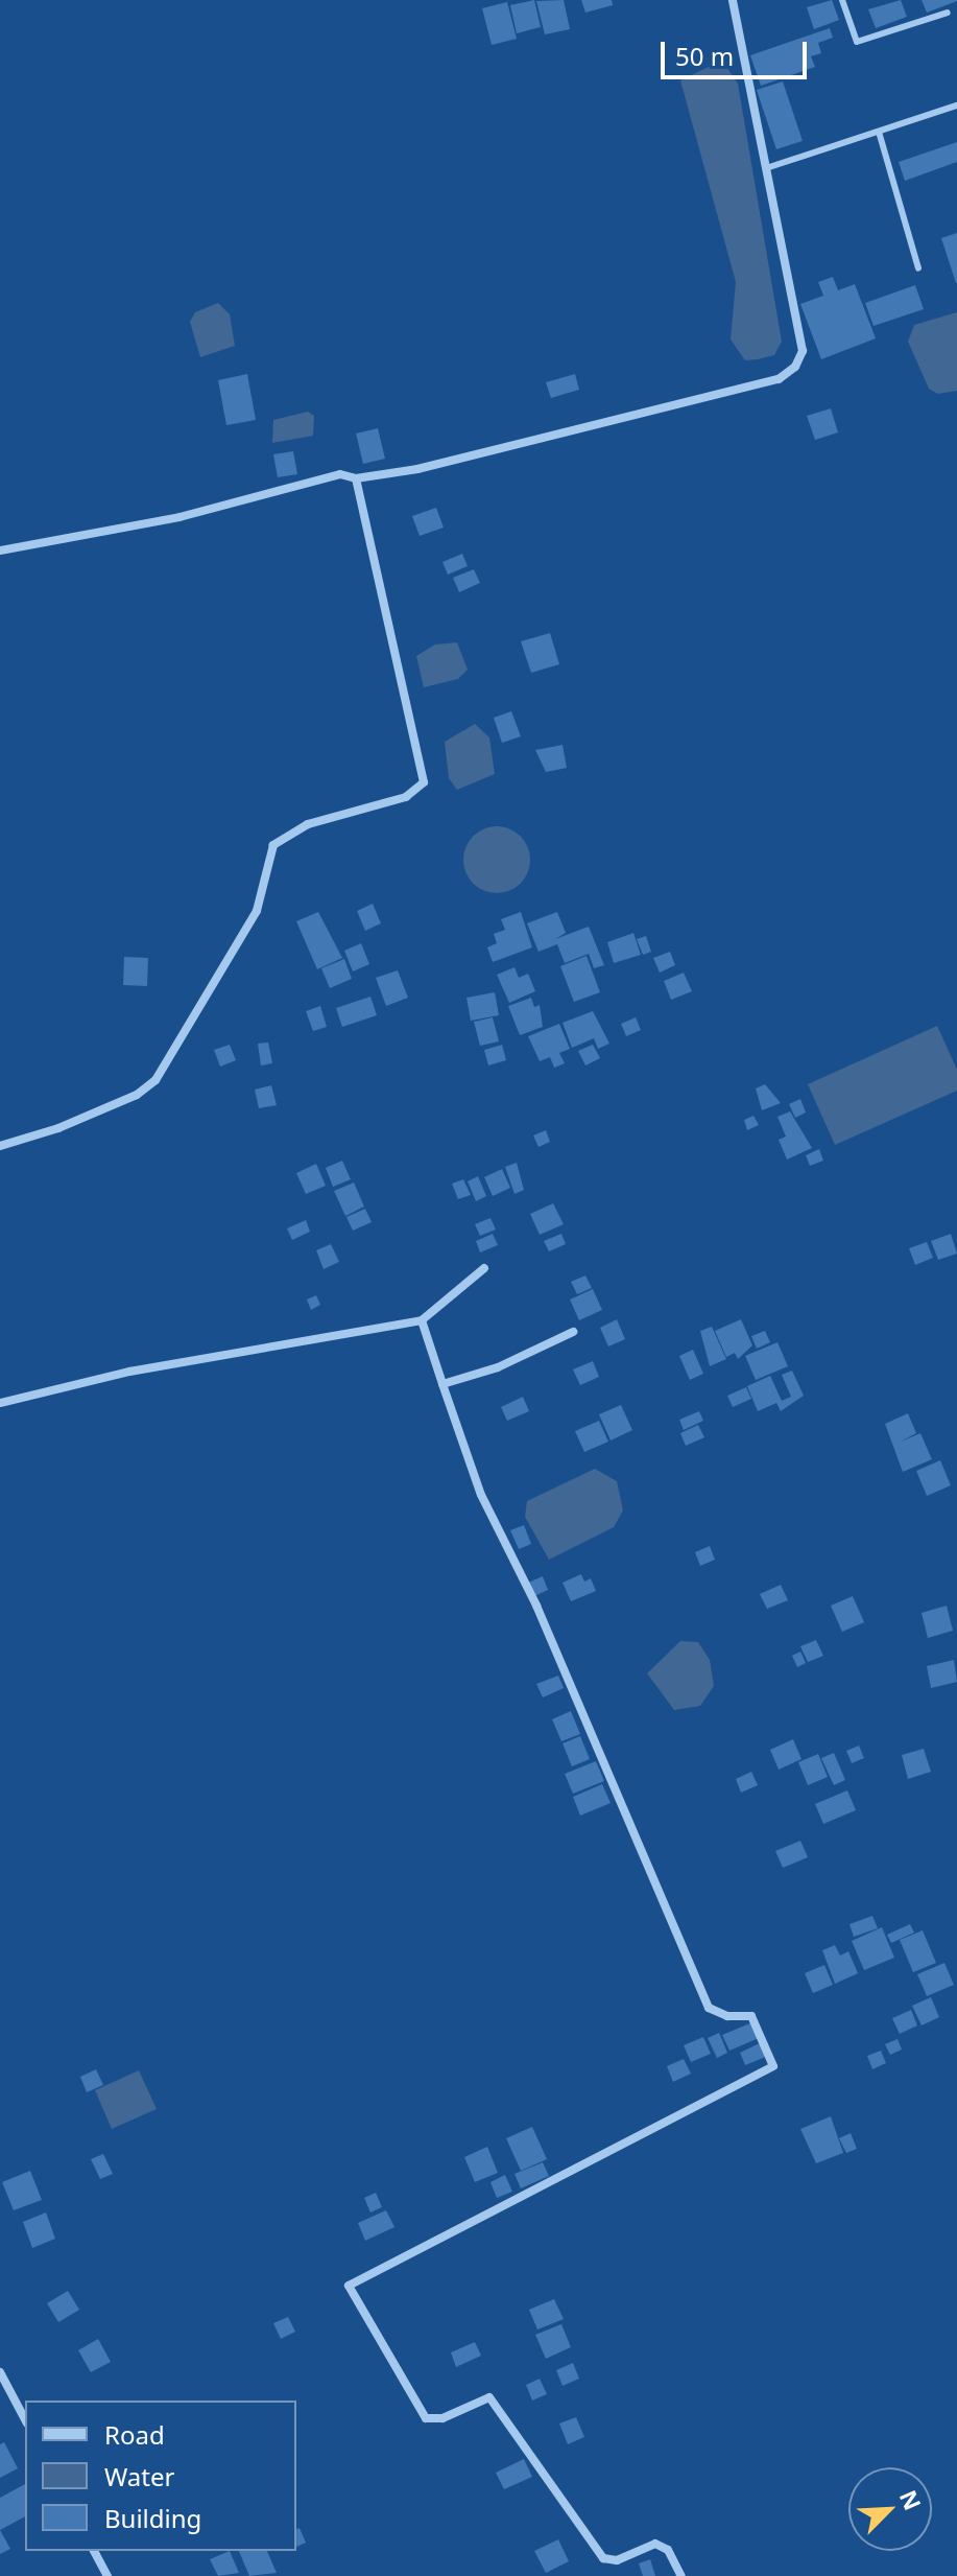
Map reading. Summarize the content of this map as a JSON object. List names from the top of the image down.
{
  "legend": ["Road", "Water", "Building"],
  "scale_bar": "50 m",
  "north": "top right"
}
